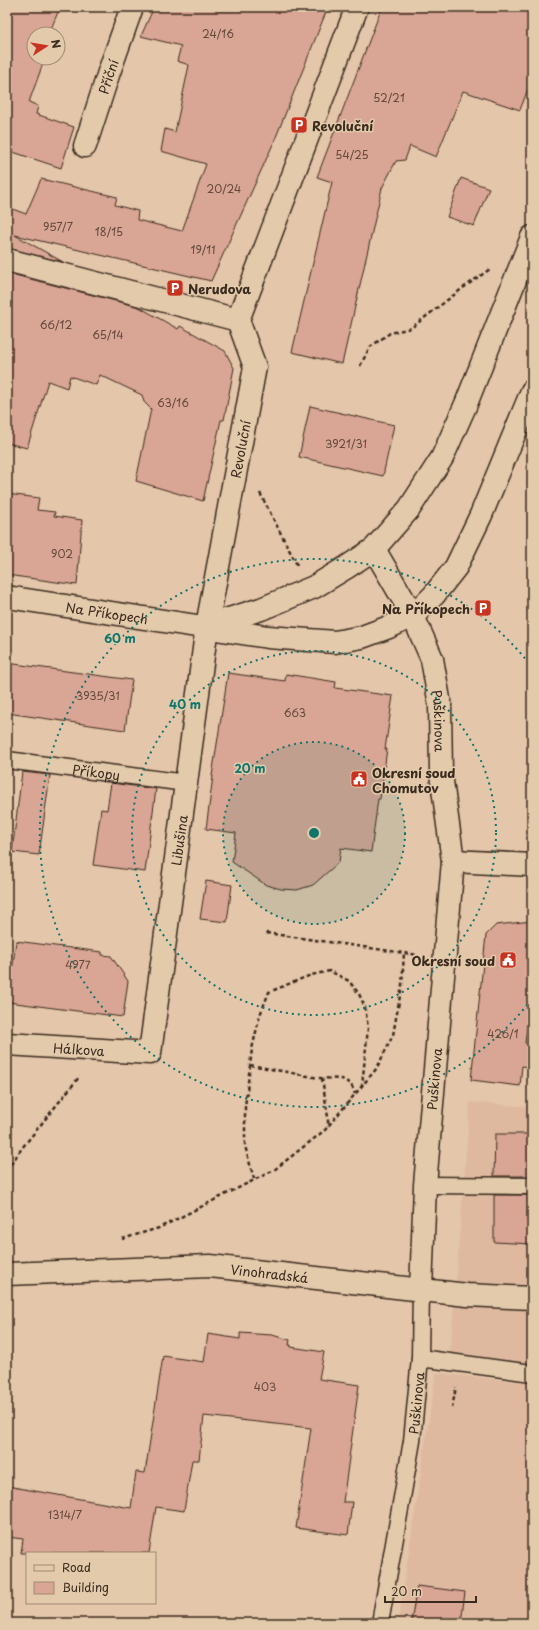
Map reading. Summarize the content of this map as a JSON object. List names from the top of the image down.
{
  "streets": {
    "street": [
      "Příční",
      "Revoluční",
      "Na Příkopech",
      "Puškinova",
      "Libušina",
      "Hálkova",
      "Vinohradská"
    ],
    "lane": ["Příkopy"]
  },
  "crossings": [
    ["Revoluční", "Na Příkopech"],
    ["Revoluční", "Libušina"],
    ["Na Příkopech", "Puškinova"],
    ["Na Příkopech", "Libušina"],
    ["Puškinova", "Vinohradská"],
    ["Příkopy", "Libušina"],
    ["Libušina", "Hálkova"]
  ],
  "places": {
    "parking": ["Revoluční", "Nerudova", "Na Příkopech"],
    "public building": ["Okresní soud Chomutov", "Okresní soud"]
  },
  "house_numbers": [
    "24/16",
    "52/21",
    "54/25",
    "20/24",
    "957/7",
    "18/15",
    "19/11",
    "66/12",
    "65/14",
    "63/16",
    "3921/31",
    "902",
    "3935/31",
    "663",
    "4977",
    "426/1",
    "403",
    "1314/7"
  ],
  "legend": ["Road", "Building"],
  "scale_bar": "20 m",
  "north": "right",
  "rings": ["60 m", "40 m", "20 m"]
}
